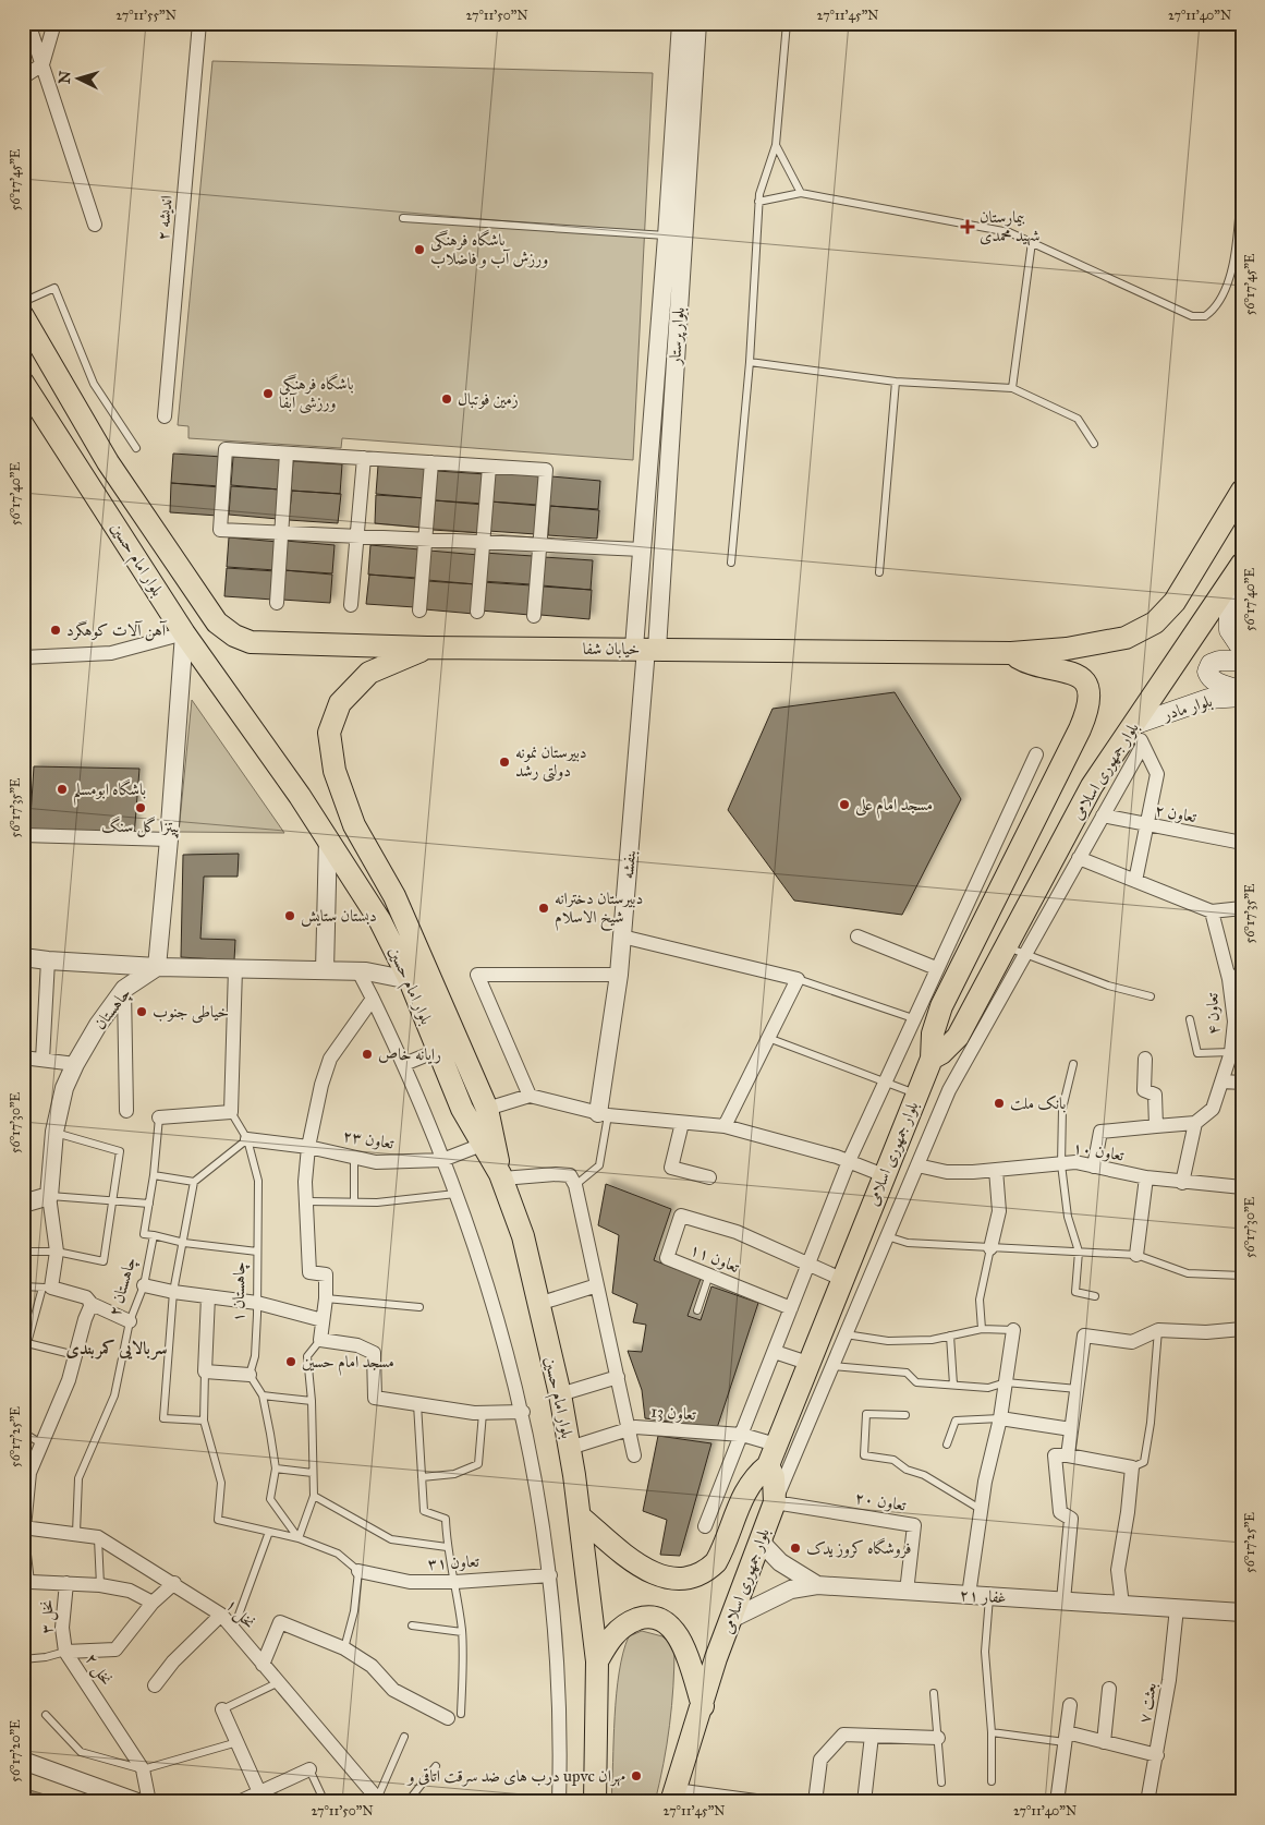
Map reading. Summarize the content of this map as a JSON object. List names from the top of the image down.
{
  "streets": {
    "main road": [
      "بلوار امام حسین",
      "خیابان شفا",
      "بلوار مادر",
      "بلوار جمهوری اسلامی"
    ],
    "street": [
      "اندیشه ۲",
      "بلوار پرستار",
      "تعاون ۲",
      "بنفشه",
      "چاهستان",
      "تعاون ۴",
      "تعاون ۲۳",
      "تعاون ۱۰",
      "تعاون ۱۱",
      "تعاون 13",
      "تعاون ۲۰",
      "تعاون ۳۱",
      "غفار ۲۱",
      "نخل ۱",
      "نخل ۳",
      "نخل ۲",
      "بعثت ۷"
    ],
    "lane": ["چاهستان ۲", "چاهستان ۱"]
  },
  "crossings": [
    ["بلوار پرستار", "خیابان شفا"],
    ["بلوار پرستار", "بنفشه"],
    ["بلوار امام حسین", "خیابان شفا"],
    ["بلوار امام حسین", "تعاون ۲۳"],
    ["بلوار امام حسین", "تعاون 13"],
    ["خیابان شفا", "بنفشه"],
    ["بلوار مادر", "بلوار جمهوری اسلامی"],
    ["بلوار جمهوری اسلامی", "تعاون 13"],
    ["بلوار جمهوری اسلامی", "تعاون ۲۰"],
    ["بلوار جمهوری اسلامی", "غفار ۲۱"],
    ["تعاون ۲۳", "چاهستان ۱"],
    ["چاهستان ۲", "نخل ۱"],
    ["تعاون ۲۰", "غفار ۲۱"],
    ["غفار ۲۱", "بعثت ۷"],
    ["نخل ۱", "نخل ۲"],
    ["نخل ۳", "نخل ۲"]
  ],
  "districts": ["سربالایی کمربندی"],
  "places": {
    "health": ["بیمارستان شهید محمدی"],
    "other": [
      "باشگاه فرهنگی ورزش آب و فاضلاب",
      "باشگاه فرهنگی ورزشی آبفا",
      "زمین فوتبال",
      "آهن آلات کوهگرد",
      "دبیرستان نمونه دولتی رشد",
      "باشگاه ابومسلم",
      "مسجد امام علی",
      "پیتزا گل سنگ",
      "دبیرستان دخترانه شیخ الاسلام",
      "دبستان ستایش",
      "خیاطی جنوب",
      "رایانه خاص",
      "بانک ملت",
      "مسجد امام حسین",
      "فروشگاه کروز یدک",
      "درب های ضد سرقت اتاقی و upvc مهران"
    ]
  },
  "north": "left",
  "coordinates": [
    "27°11'55\"N",
    "27°11'50\"N",
    "27°11'45\"N",
    "27°11'40\"N",
    "56°17'45\"E",
    "56°17'40\"E",
    "56°17'35\"E",
    "56°17'30\"E",
    "56°17'25\"E",
    "56°17'20\"E"
  ]
}
